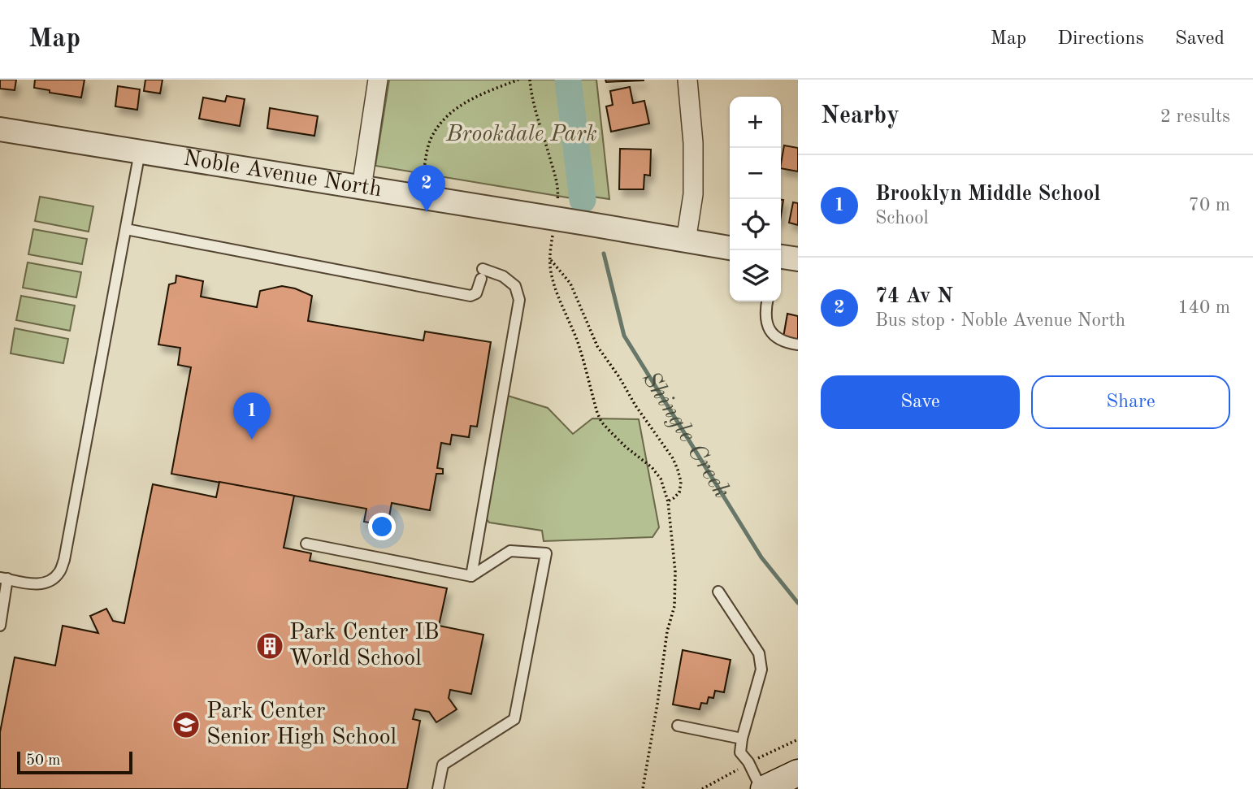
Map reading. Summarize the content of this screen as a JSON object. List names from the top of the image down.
{
  "streets": {
    "street": ["Noble Avenue North"]
  },
  "water": ["Shingle Creek"],
  "parks": ["Brookdale Park"],
  "places": {
    "building": ["Park Center IB World School"],
    "school or university": ["Park Center Senior High School"]
  },
  "scale_bar": "50 m",
  "page": {
    "header": "Map",
    "nav": ["Map", "Directions", "Saved"],
    "heading": ["Nearby", "2 results"],
    "map_buttons": ["+", "−"],
    "list": [
      {
        "mark": "1",
        "name": "Brooklyn Middle School",
        "note": "School",
        "value": "70 m"
      },
      {
        "mark": "2",
        "name": "74 Av N",
        "note": "Bus stop · Noble Avenue North",
        "value": "140 m"
      }
    ],
    "pins": ["2", "1"],
    "buttons": ["Save", "Share"],
    "scale": "50 m"
  }
}
